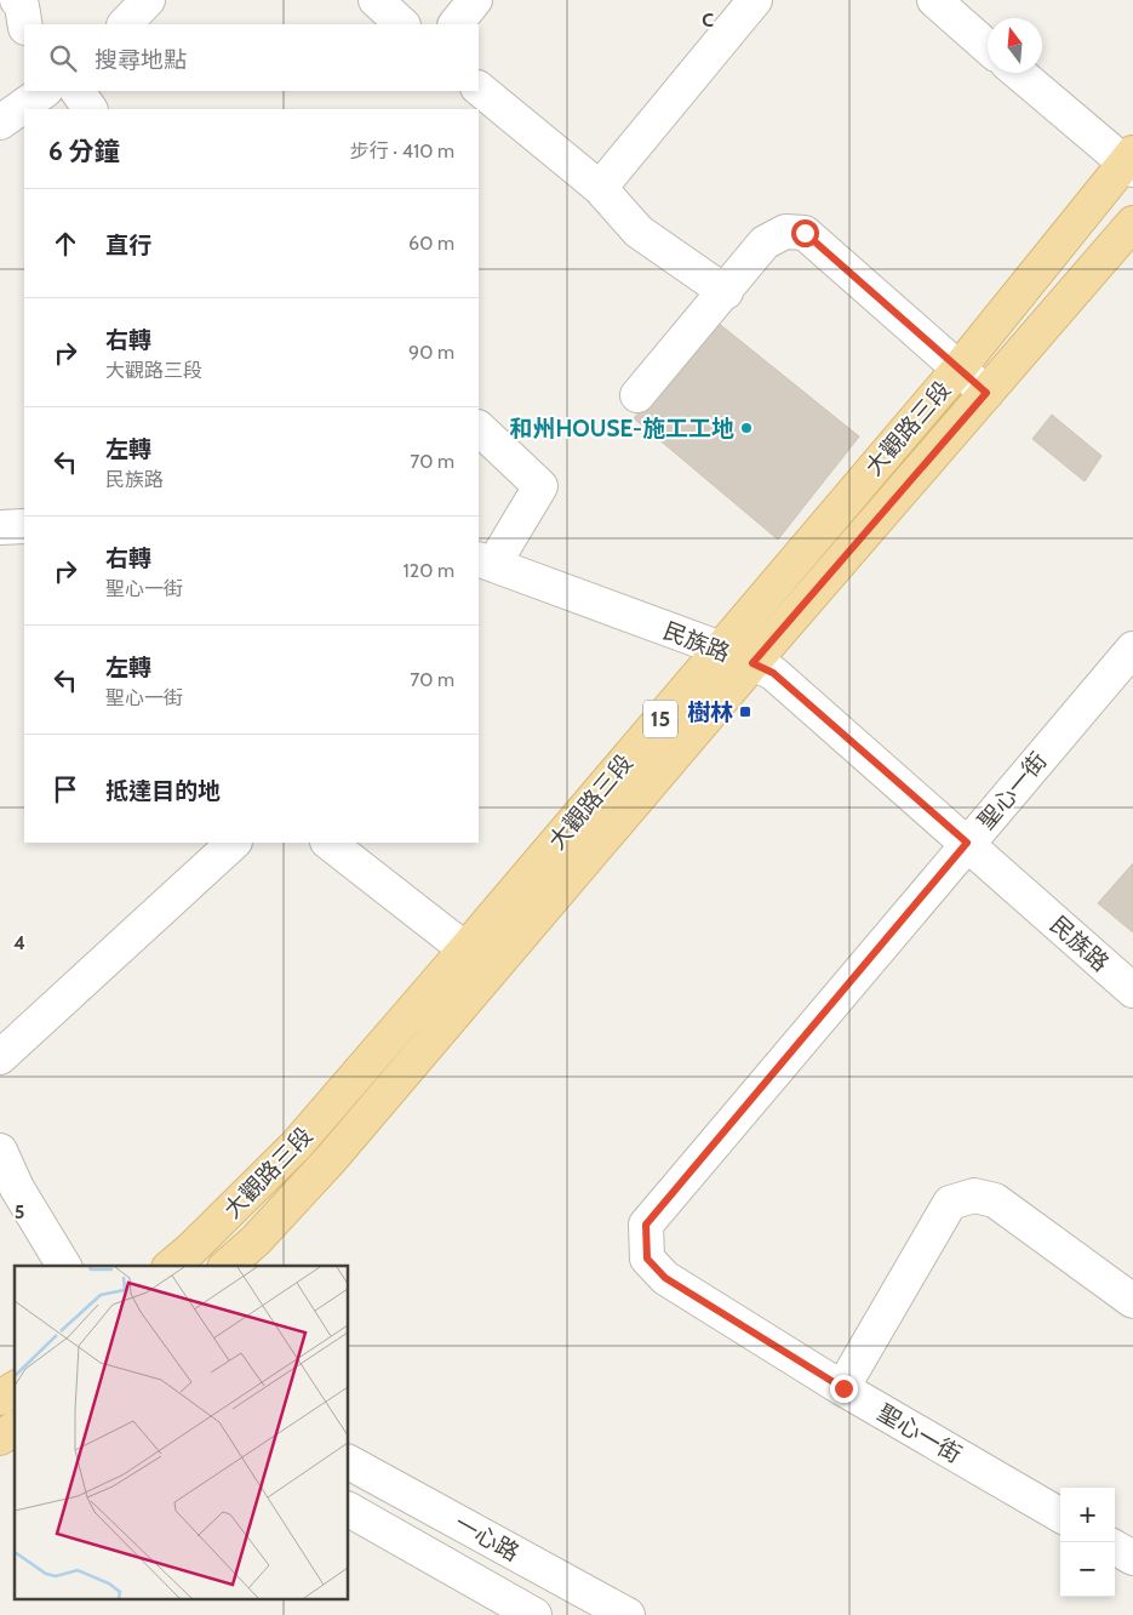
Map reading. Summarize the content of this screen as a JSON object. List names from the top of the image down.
{
  "streets": {
    "main road": ["大觀路三段", "15"],
    "street": ["民族路", "聖心一街", "一心路"]
  },
  "crossings": [
    ["大觀路三段", "民族路"],
    ["民族路", "聖心一街"]
  ],
  "places": {
    "other": ["和州HOUSE-施工工地"],
    "transit": ["樹林"]
  },
  "north": "top",
  "page": {
    "search": "搜尋地點",
    "heading": ["6 分鐘", "步行 · 410 m"],
    "list": [
      ["直行", "60 m"],
      ["右轉", "大觀路三段", "90 m"],
      ["左轉", "民族路", "70 m"],
      ["右轉", "聖心一街", "120 m"],
      ["左轉", "聖心一街", "70 m"],
      "抵達目的地"
    ],
    "map_buttons": ["+", "−"]
  },
  "grid": {
    "columns": ["C"],
    "rows": ["4", "5"]
  }
}
